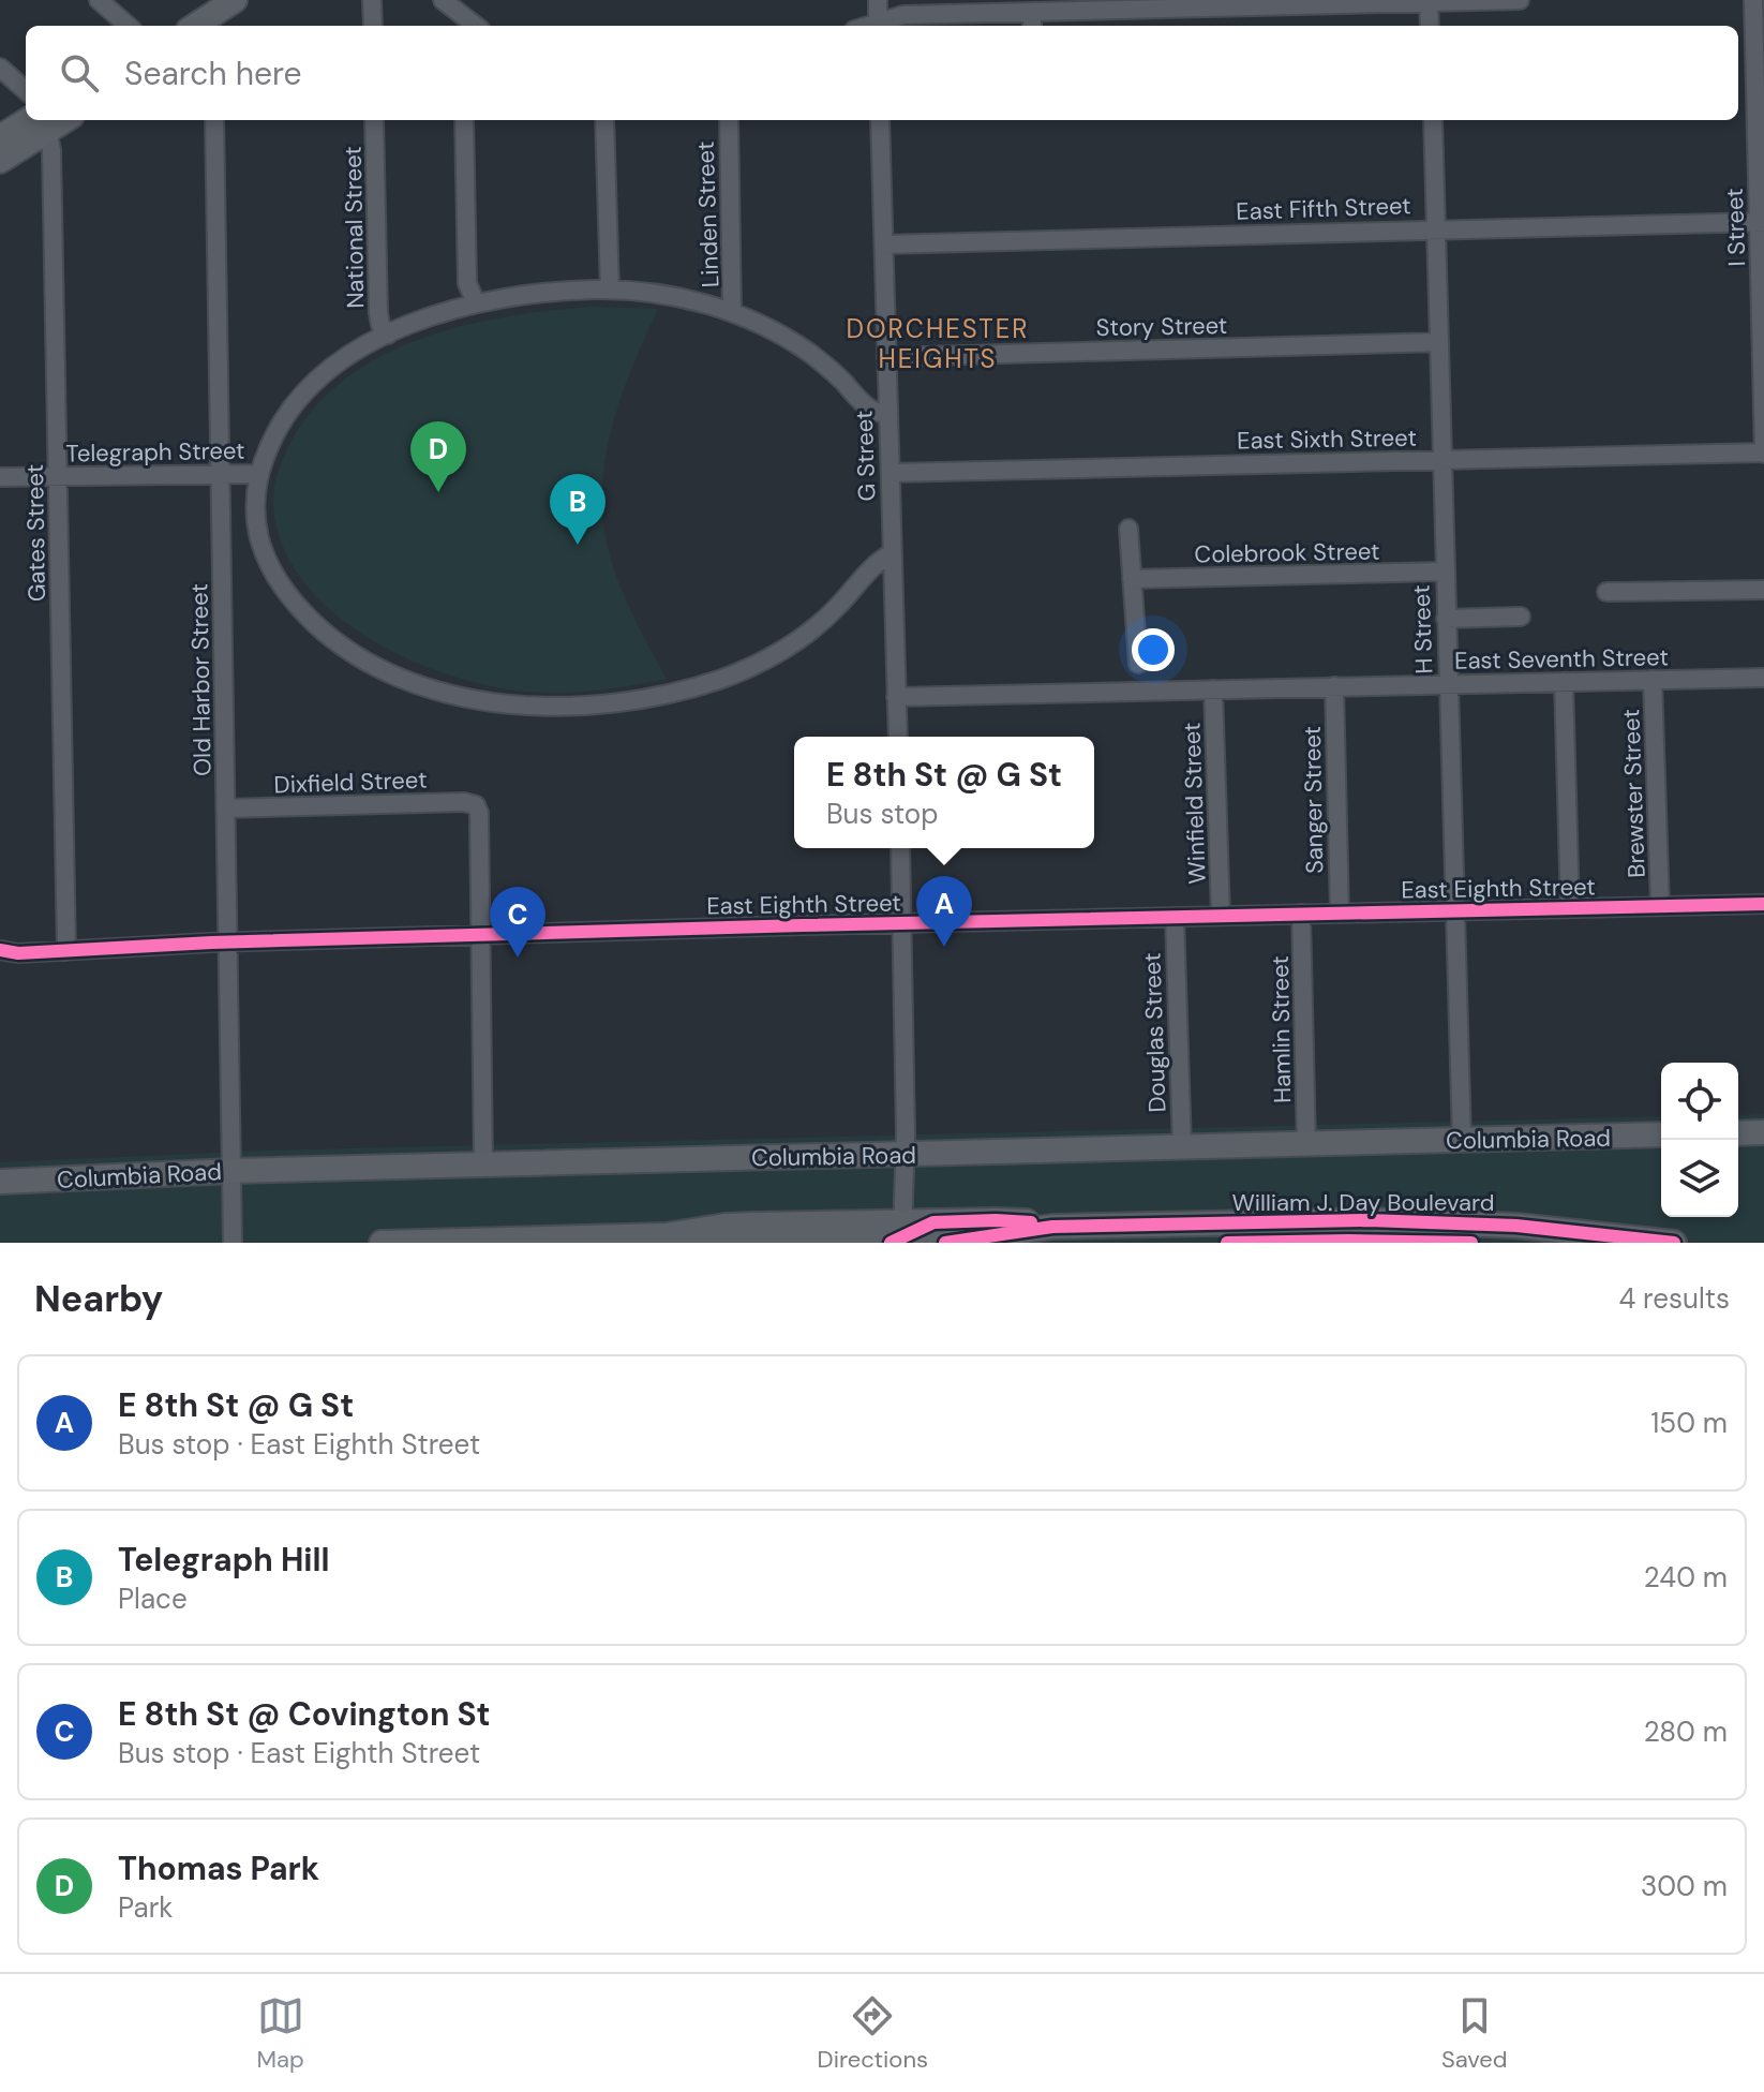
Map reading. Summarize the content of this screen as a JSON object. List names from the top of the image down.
{
  "streets": {
    "main road": ["Columbia Road", "William J. Day Boulevard"],
    "street": [
      "East Fifth Street",
      "Linden Street",
      "National Street",
      "I Street",
      "Story Street",
      "East Sixth Street",
      "Telegraph Street",
      "G Street",
      "Gates Street",
      "Colebrook Street",
      "H Street",
      "East Seventh Street",
      "Old Harbor Street",
      "Dixfield Street",
      "Brewster Street",
      "Sanger Street",
      "Winfield Street",
      "East Eighth Street",
      "Hamlin Street",
      "Douglas Street"
    ]
  },
  "crossings": [
    ["East Fifth Street", "I Street"],
    ["East Fifth Street", "G Street"],
    ["East Fifth Street", "H Street"],
    ["I Street", "East Sixth Street"],
    ["Story Street", "G Street"],
    ["Story Street", "H Street"],
    ["East Sixth Street", "G Street"],
    ["East Sixth Street", "H Street"],
    ["Telegraph Street", "Gates Street"],
    ["Telegraph Street", "Old Harbor Street"],
    ["G Street", "East Seventh Street"],
    ["Gates Street", "East Eighth Street"],
    ["Colebrook Street", "H Street"],
    ["H Street", "East Seventh Street"],
    ["H Street", "East Eighth Street"],
    ["H Street", "Columbia Road"],
    ["East Seventh Street", "Brewster Street"],
    ["East Seventh Street", "Sanger Street"],
    ["East Seventh Street", "Winfield Street"],
    ["Old Harbor Street", "Dixfield Street"],
    ["Old Harbor Street", "East Eighth Street"],
    ["Old Harbor Street", "Columbia Road"],
    ["Dixfield Street", "East Eighth Street"],
    ["Brewster Street", "East Eighth Street"],
    ["Sanger Street", "East Eighth Street"],
    ["Winfield Street", "East Eighth Street"],
    ["East Eighth Street", "Hamlin Street"],
    ["East Eighth Street", "Douglas Street"],
    ["Hamlin Street", "Columbia Road"],
    ["Douglas Street", "Columbia Road"]
  ],
  "districts": ["DORCHESTER HEIGHTS"],
  "page": {
    "search": "Search here",
    "pins": [
      "D",
      "B",
      "A",
      "C"
    ],
    "popup": ["E 8th St @ G St", "Bus stop"],
    "heading": ["Nearby", "4 results"],
    "list": [
      {
        "mark": "A",
        "name": "E 8th St @ G St",
        "note": "Bus stop · East Eighth Street",
        "value": "150 m"
      },
      {
        "mark": "B",
        "name": "Telegraph Hill",
        "note": "Place",
        "value": "240 m"
      },
      {
        "mark": "C",
        "name": "E 8th St @ Covington St",
        "note": "Bus stop · East Eighth Street",
        "value": "280 m"
      },
      {
        "mark": "D",
        "name": "Thomas Park",
        "note": "Park",
        "value": "300 m"
      }
    ],
    "nav": ["Map", "Directions", "Saved"]
  }
}
